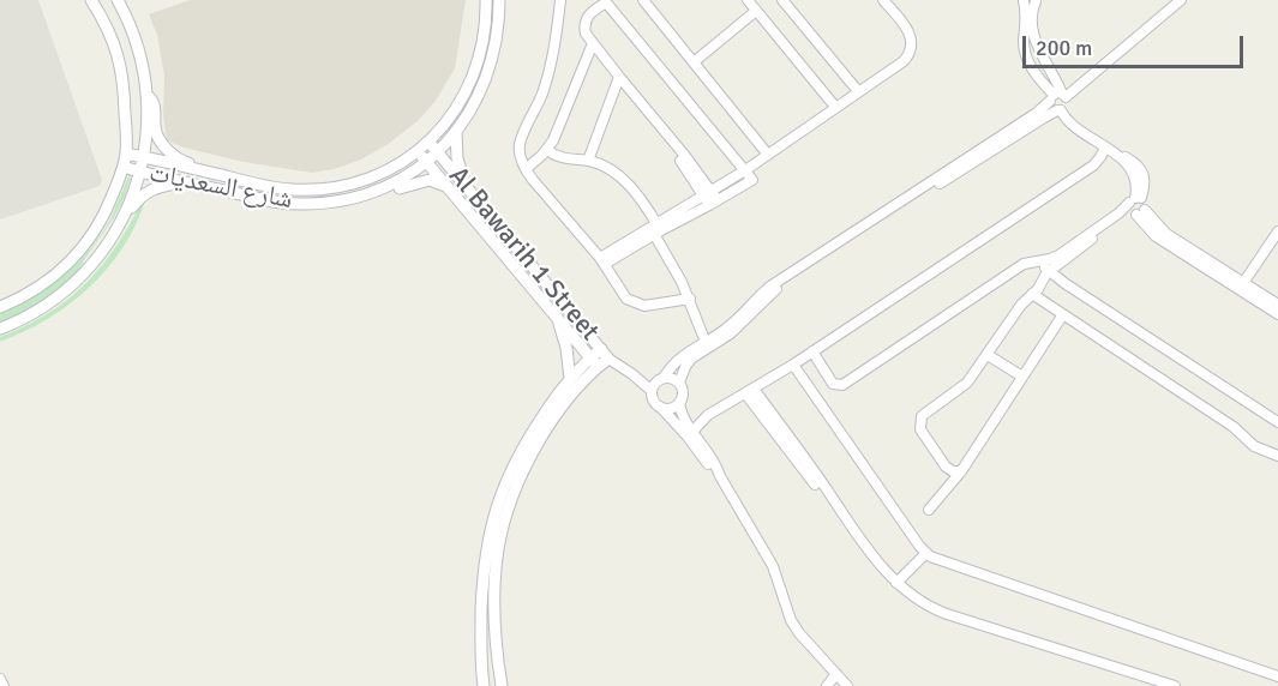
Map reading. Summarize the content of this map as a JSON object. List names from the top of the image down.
{
  "streets": {
    "street": ["شارع السعديات", "Al Bawarih 1 Street"]
  },
  "crossings": [
    ["شارع السعديات", "Al Bawarih 1 Street"]
  ],
  "scale_bar": "200 m"
}
